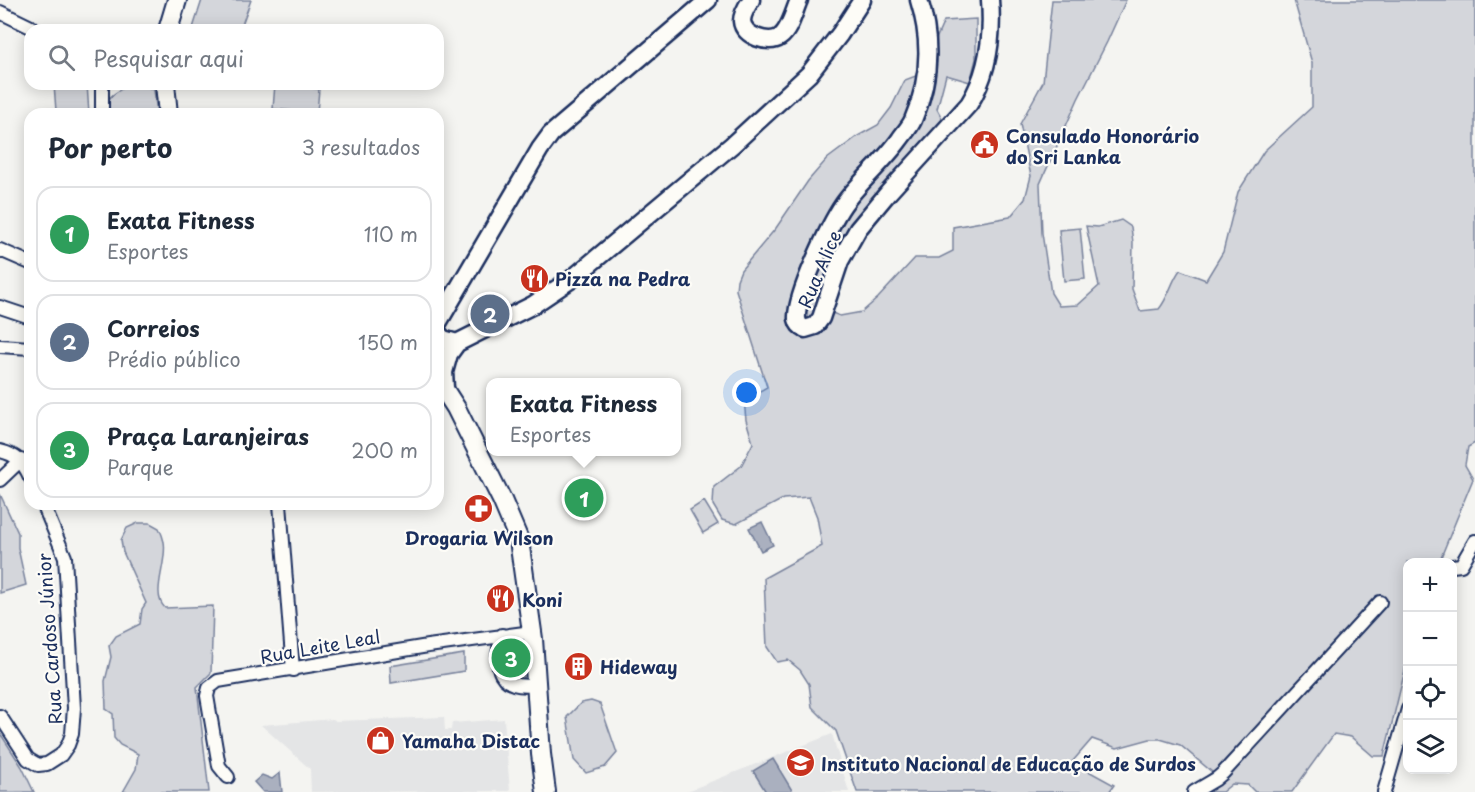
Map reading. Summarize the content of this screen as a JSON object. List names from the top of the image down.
{
  "streets": {
    "street": ["Rua Alice", "Rua Cardoso Júnior", "Rua Leite Leal"]
  },
  "places": {
    "public building": ["Consulado Honorário do Sri Lanka"],
    "restaurant": ["Pizza na Pedra", "Koni"],
    "pharmacy": ["Drogaria Wilson"],
    "building": ["Hideway"],
    "shop": ["Yamaha Distac"],
    "school or university": ["Instituto Nacional de Educação de Surdos"]
  },
  "page": {
    "search": "Pesquisar aqui",
    "heading": ["Por perto", "3 resultados"],
    "list": [
      {
        "mark": "1",
        "name": "Exata Fitness",
        "note": "Esportes",
        "value": "110 m"
      },
      {
        "mark": "2",
        "name": "Correios",
        "note": "Prédio público",
        "value": "150 m"
      },
      {
        "mark": "3",
        "name": "Praça Laranjeiras",
        "note": "Parque",
        "value": "200 m"
      }
    ],
    "pins": ["2", "1", "3"],
    "popup": ["Exata Fitness", "Esportes"],
    "map_buttons": ["+", "−"]
  }
}
